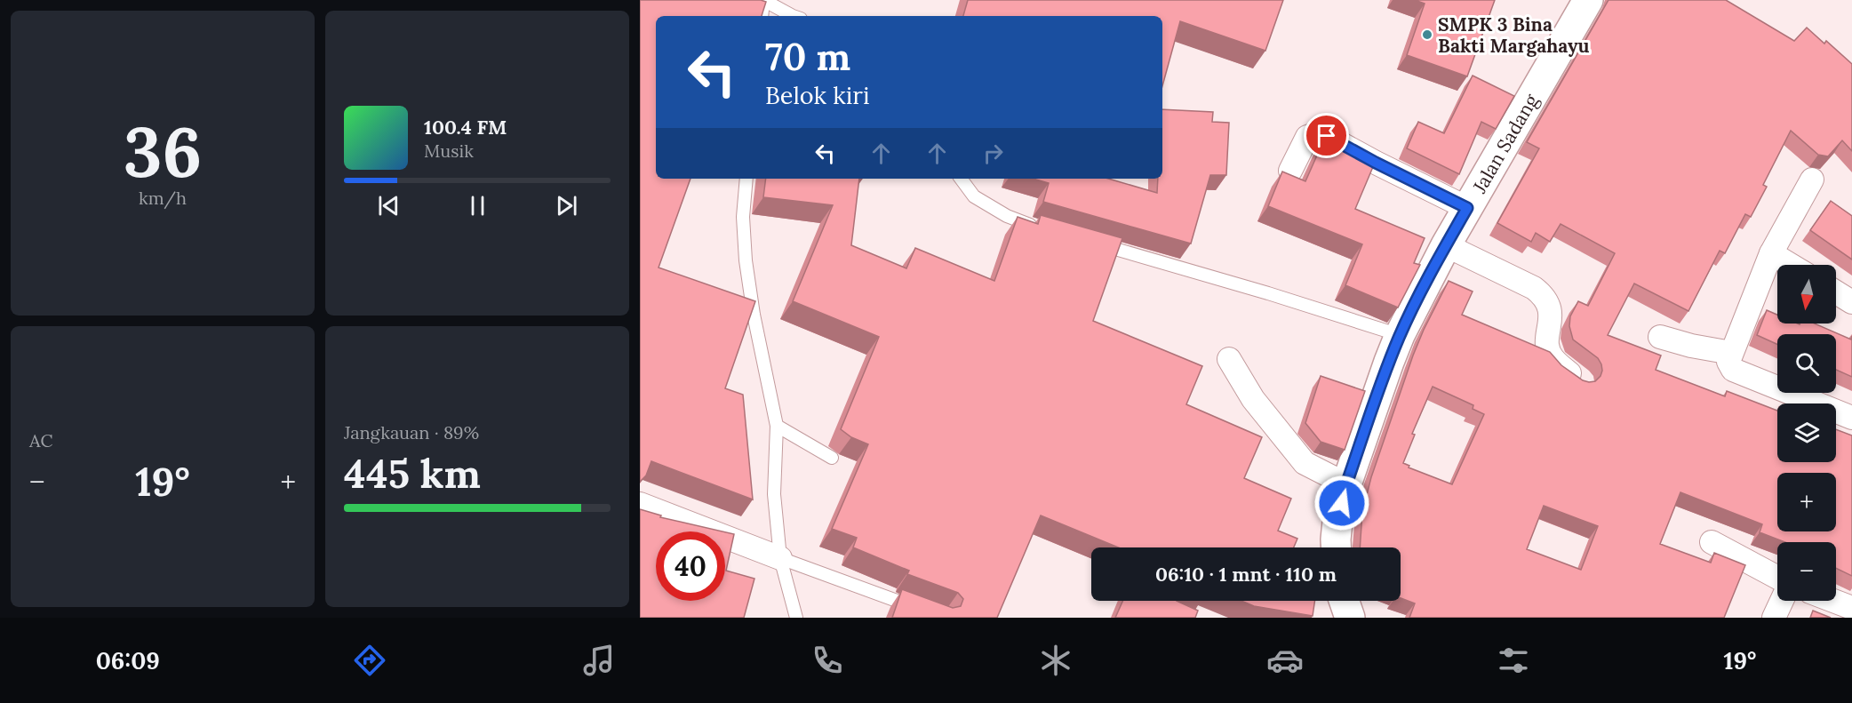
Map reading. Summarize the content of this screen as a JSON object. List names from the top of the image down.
{
  "streets": {
    "street": ["Jalan Sadang"]
  },
  "places": ["SMPK 3 Bina Bakti Margahayu"],
  "north": "bottom",
  "page": {
    "tile": [
      ["36", "km/h"],
      "AC",
      ["Jangkauan · 89%", "445 km"]
    ],
    "turn": ["70 m", "Belok kiri"],
    "song": ["100.4 FM", "Musik"],
    "map_buttons": ["+", "−"],
    "heat": ["−", "19°", "+"],
    "limit": "40",
    "trip": "06:10 · 1 mnt · 110 m",
    "tabs": ["06:09", "19°"]
  }
}
